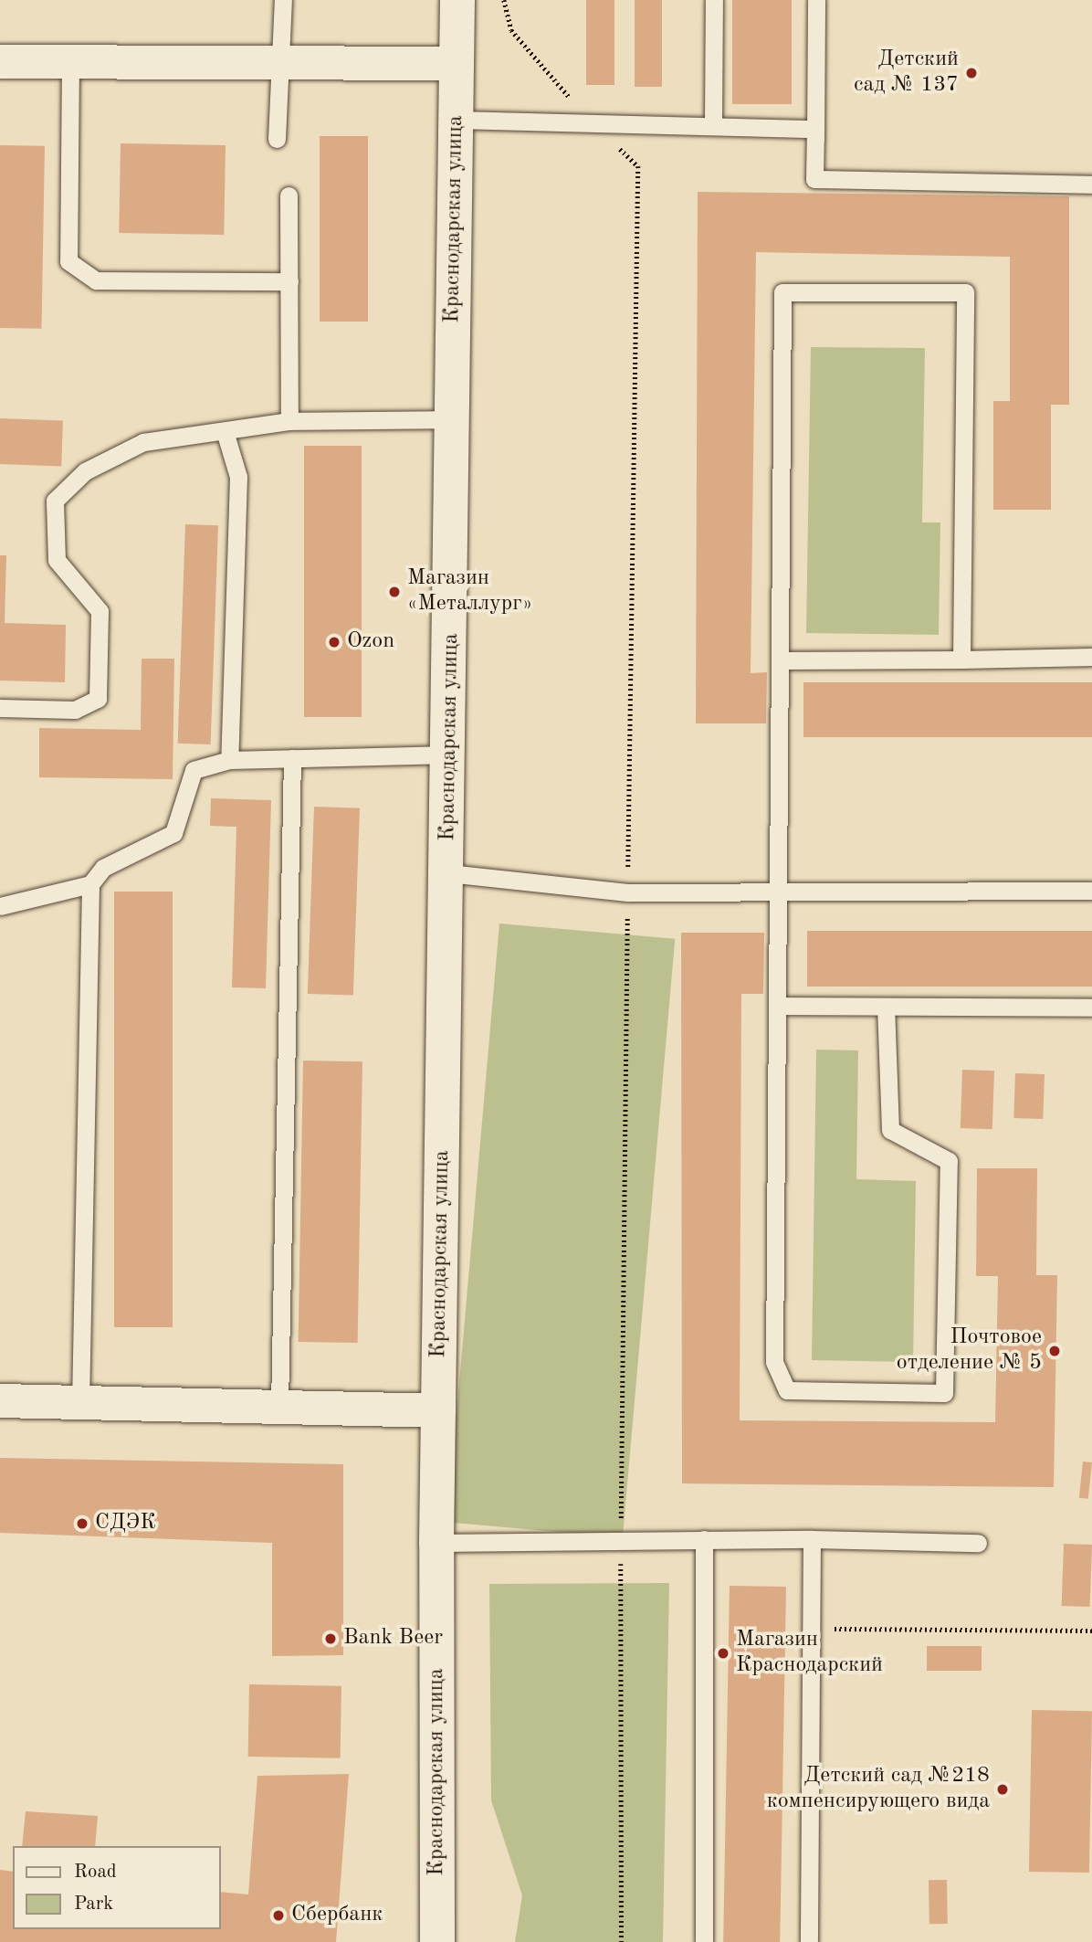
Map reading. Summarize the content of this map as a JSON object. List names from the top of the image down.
{
  "streets": {
    "main road": ["Краснодарская улица"]
  },
  "places": [
    "Детский сад № 137",
    "Магазин «Металлург»",
    "Ozon",
    "Почтовое отделение № 5",
    "СДЭК",
    "Bank Beer",
    "Магазин Краснодарский",
    "Детский сад №218 компенсирующего вида",
    "Сбербанк"
  ],
  "legend": ["Road", "Park"]
}
